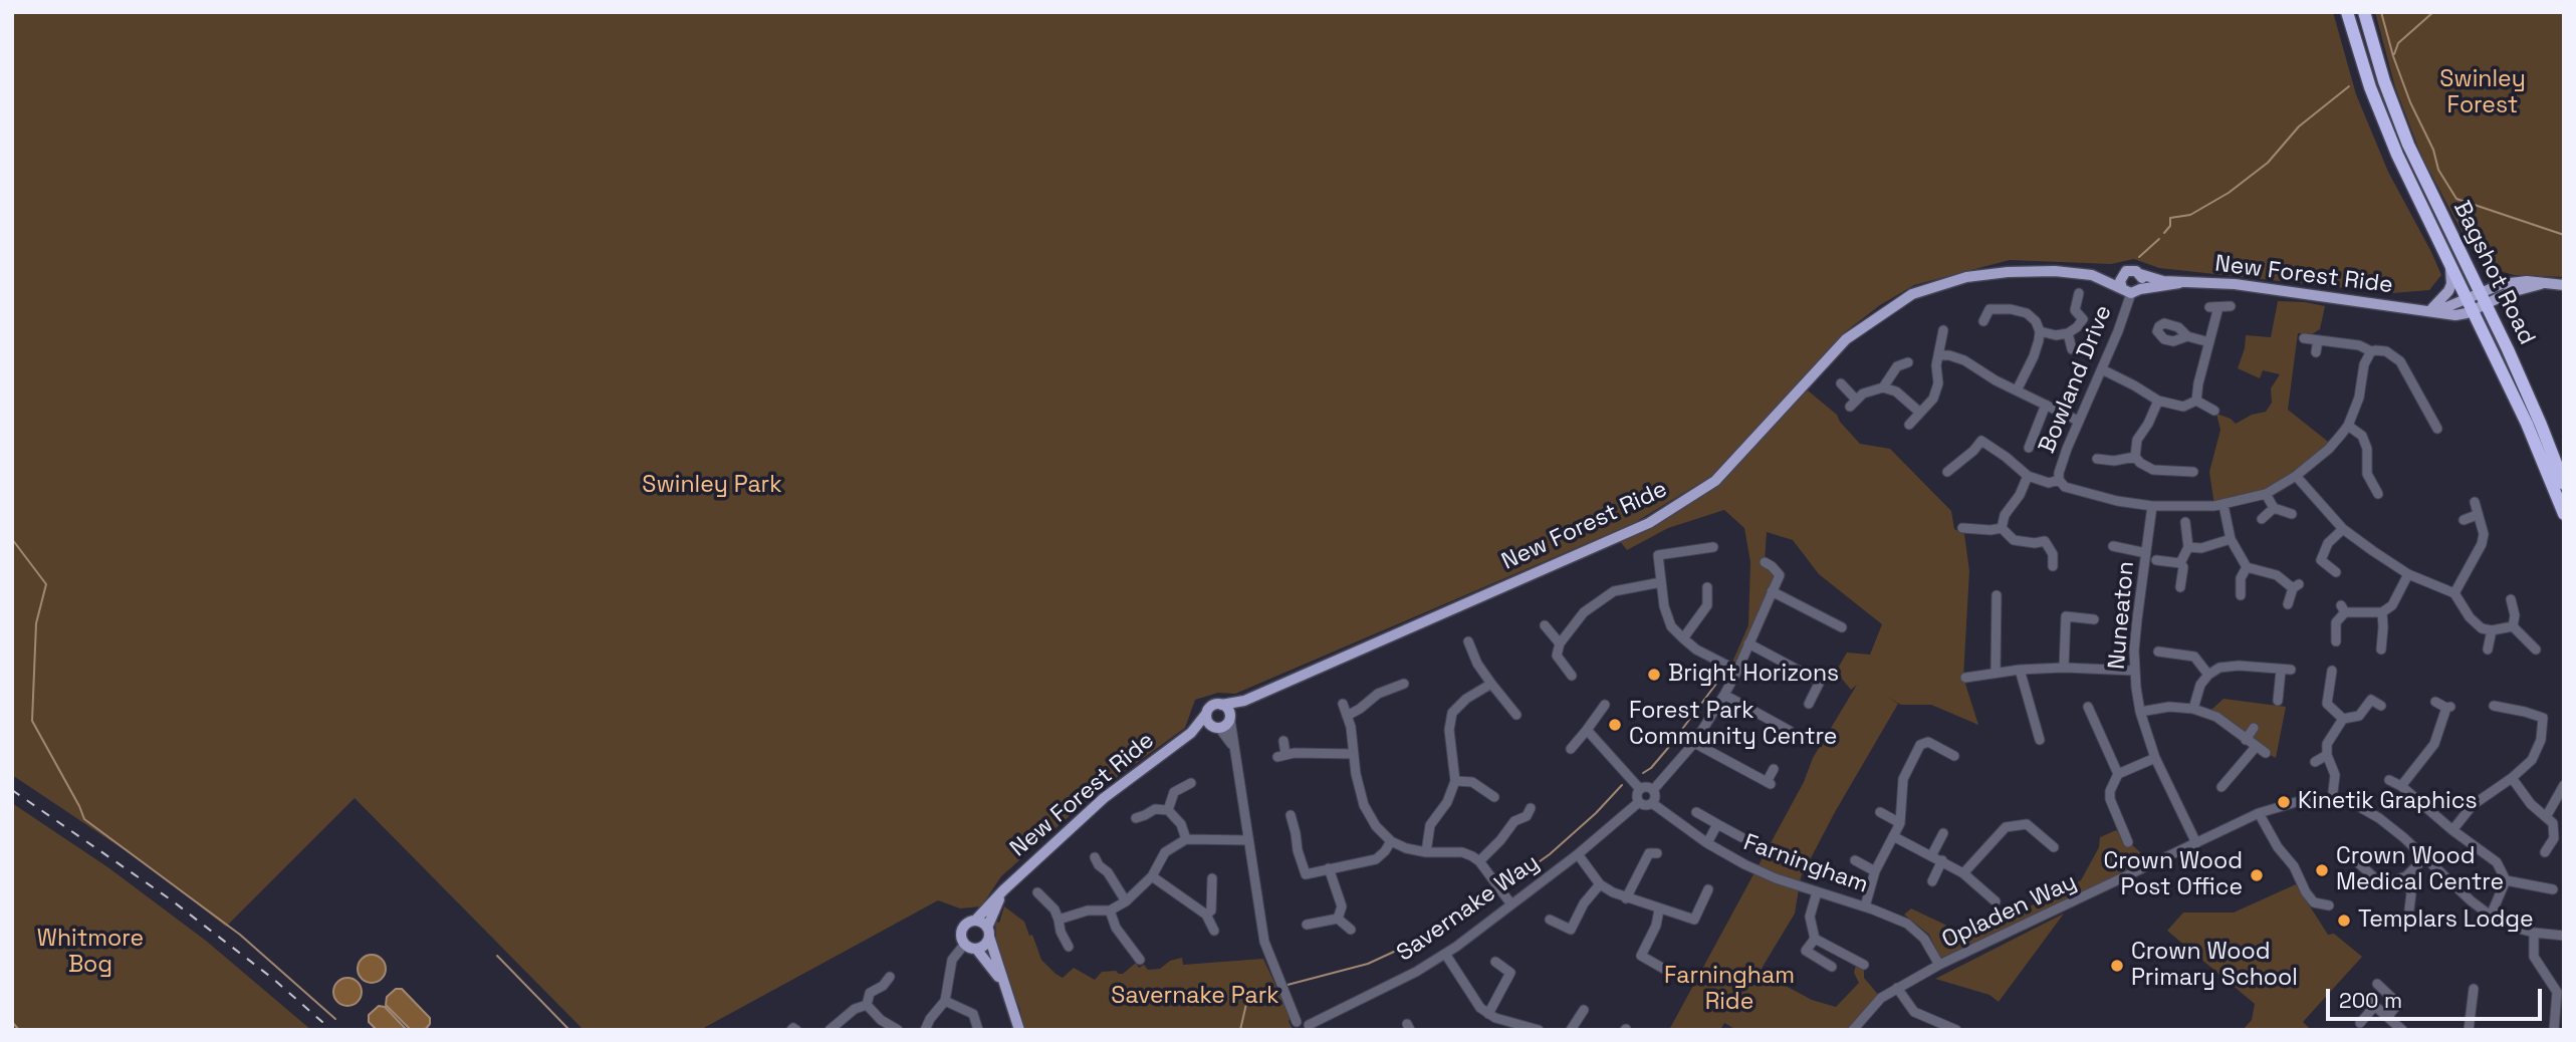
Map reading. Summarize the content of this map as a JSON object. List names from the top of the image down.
{
  "streets": {
    "highway": ["Bagshot Road"],
    "main road": ["New Forest Ride"],
    "street": [
      "Bowland Drive",
      "Nuneaton",
      "Farningham",
      "Savernake Way",
      "Opladen Way"
    ]
  },
  "crossings": [
    ["Bagshot Road", "New Forest Ride"],
    ["New Forest Ride", "Bowland Drive"],
    ["Nuneaton", "Opladen Way"],
    ["Farningham", "Savernake Way"],
    ["Farningham", "Opladen Way"]
  ],
  "parks": [
    "Swinley Forest",
    "Swinley Park",
    "Whitmore Bog",
    "Farningham Ride",
    "Savernake Park"
  ],
  "places": [
    "Bright Horizons",
    "Forest Park Community Centre",
    "Kinetik Graphics",
    "Crown Wood Medical Centre",
    "Crown Wood Post Office",
    "Templars Lodge",
    "Crown Wood Primary School"
  ],
  "scale_bar": "200 m"
}
